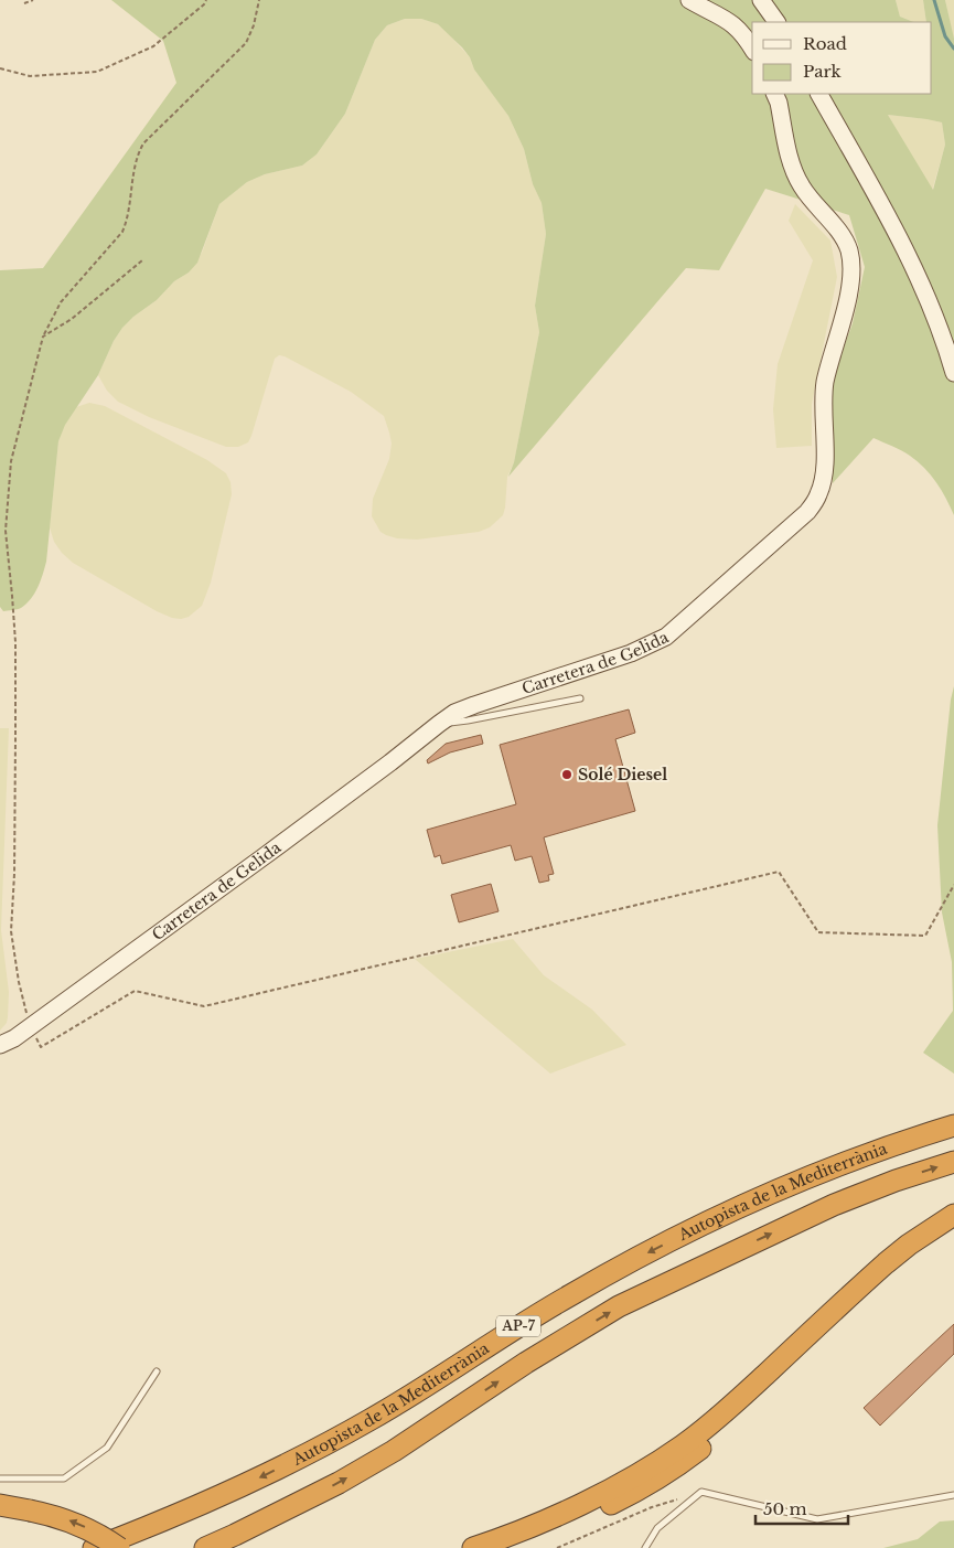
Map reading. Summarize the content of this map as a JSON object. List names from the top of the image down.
{
  "streets": {
    "highway": ["Autopista de la Mediterrània", "AP-7"],
    "street": ["Carretera de Gelida"]
  },
  "places": ["Solé Diesel"],
  "legend": ["Road", "Park"],
  "scale_bar": "50 m"
}
